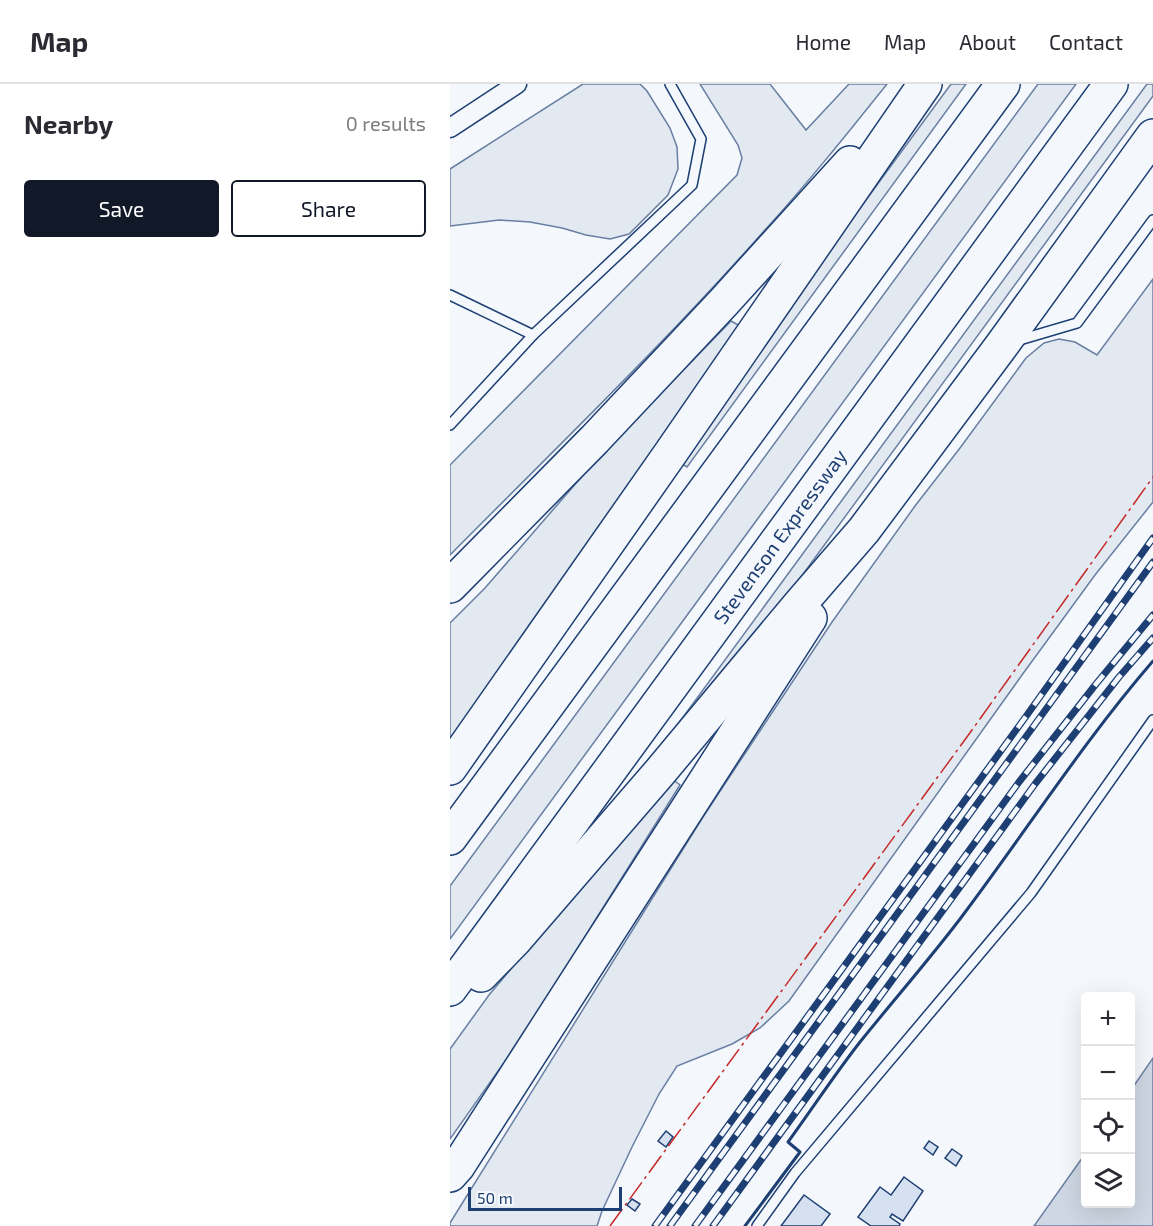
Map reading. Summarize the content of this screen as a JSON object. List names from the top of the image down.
{
  "streets": {
    "highway": ["Stevenson Expressway"]
  },
  "scale_bar": "50 m",
  "page": {
    "header": "Map",
    "nav": [
      "Home",
      "Map",
      "About",
      "Contact"
    ],
    "heading": ["Nearby", "0 results"],
    "buttons": ["Save", "Share"],
    "map_buttons": ["+", "−"],
    "scale": "50 m"
  }
}
